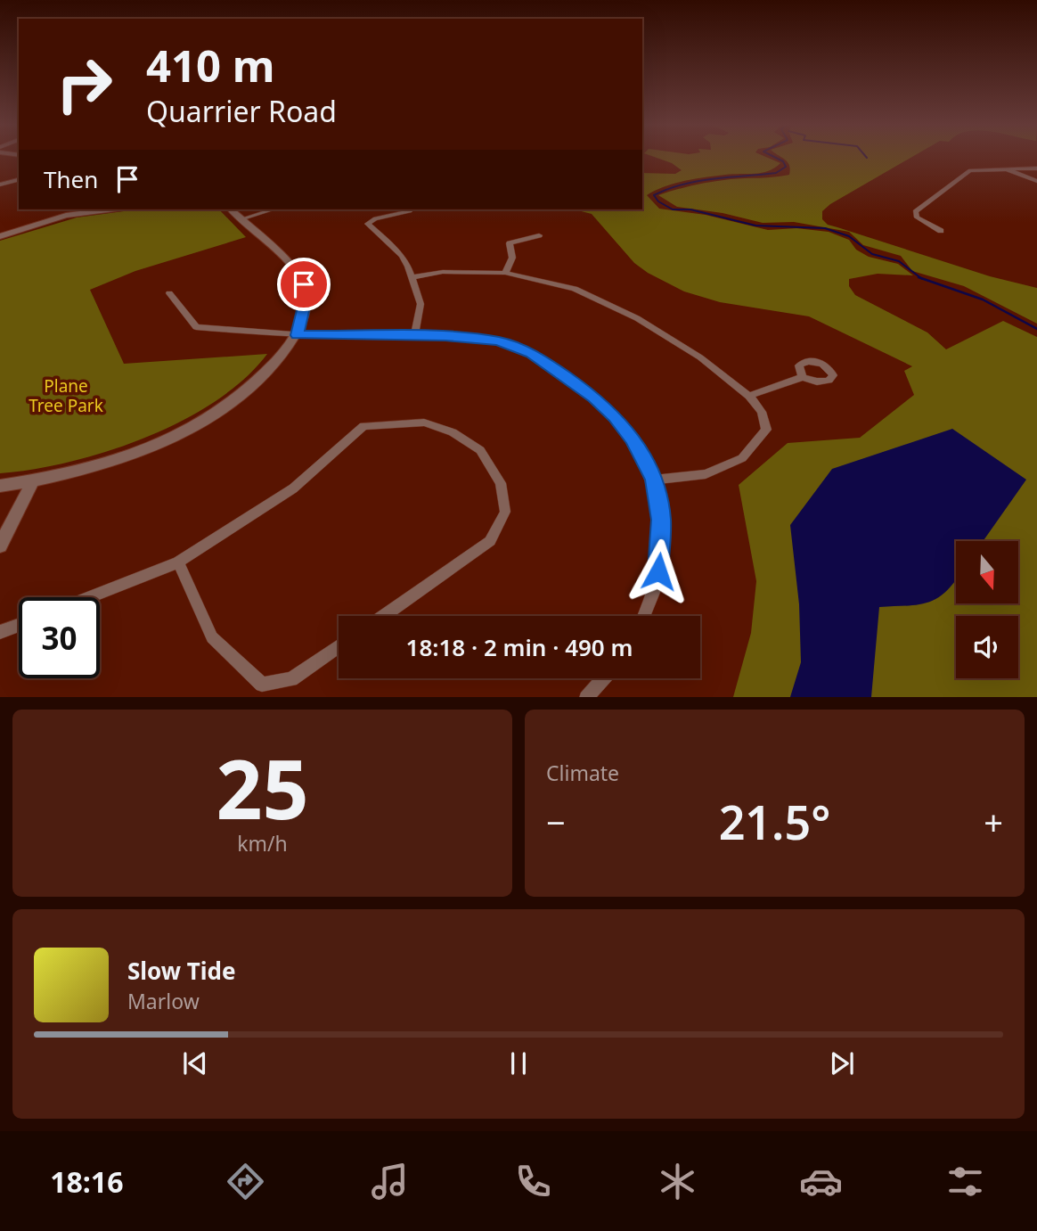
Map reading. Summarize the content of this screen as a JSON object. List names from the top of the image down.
{
  "parks": ["Plane Tree Park"],
  "north": "bottom",
  "page": {
    "turn": ["410 m", "Quarrier Road"],
    "then": "Then",
    "limit": "30",
    "trip": "18:18 · 2 min · 490 m",
    "tile": [
      ["25", "km/h"],
      "Climate"
    ],
    "heat": ["−", "21.5°", "+"],
    "song": ["Slow Tide", "Marlow"],
    "tabs": "18:16"
  }
}
